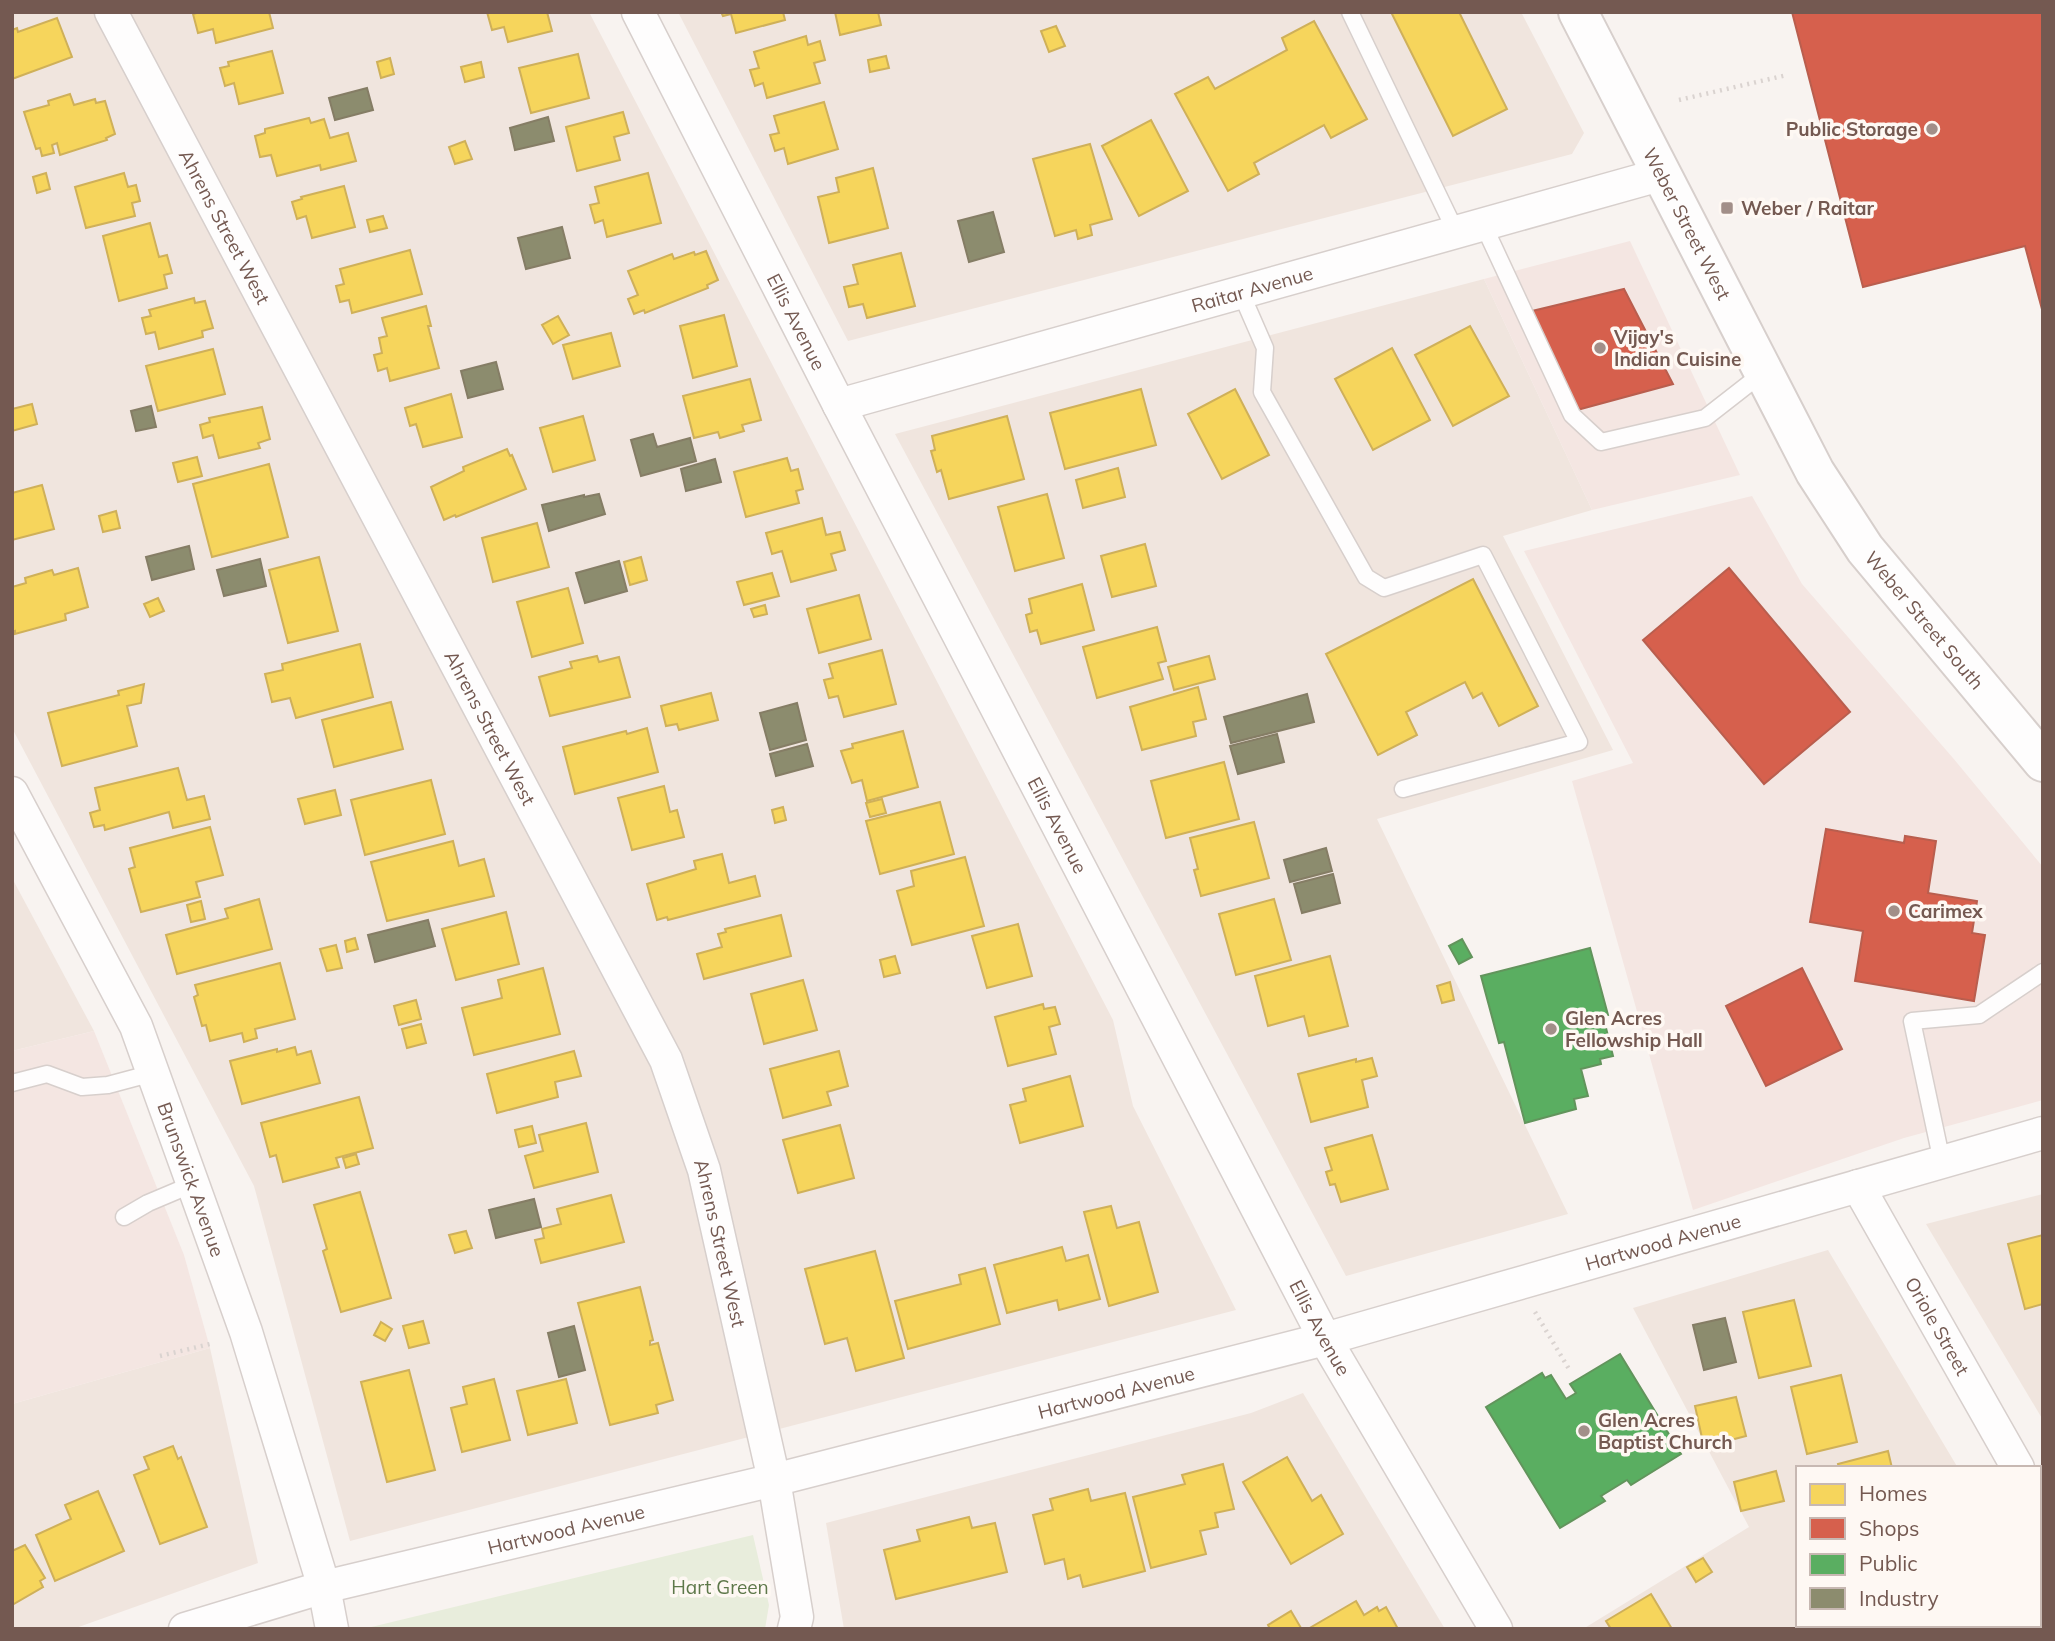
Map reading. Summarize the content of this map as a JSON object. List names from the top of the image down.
{
  "streets": {
    "main road": ["Weber Street West", "Weber Street South"],
    "street": [
      "Ahrens Street West",
      "Raitar Avenue",
      "Ellis Avenue",
      "Brunswick Avenue",
      "Hartwood Avenue",
      "Oriole Street"
    ]
  },
  "crossings": [
    ["Weber Street West", "Raitar Avenue"],
    ["Weber Street West", "Weber Street South"],
    ["Ahrens Street West", "Hartwood Avenue"],
    ["Raitar Avenue", "Ellis Avenue"],
    ["Ellis Avenue", "Hartwood Avenue"],
    ["Brunswick Avenue", "Hartwood Avenue"],
    ["Hartwood Avenue", "Oriole Street"]
  ],
  "parks": ["Hart Green"],
  "places": {
    "other": [
      "Public Storage",
      "Vijay's Indian Cuisine",
      "Carimex",
      "Glen Acres Fellowship Hall",
      "Glen Acres Baptist Church"
    ],
    "transit": ["Weber / Raitar"]
  },
  "legend": [
    "Homes",
    "Shops",
    "Public",
    "Industry"
  ]
}
